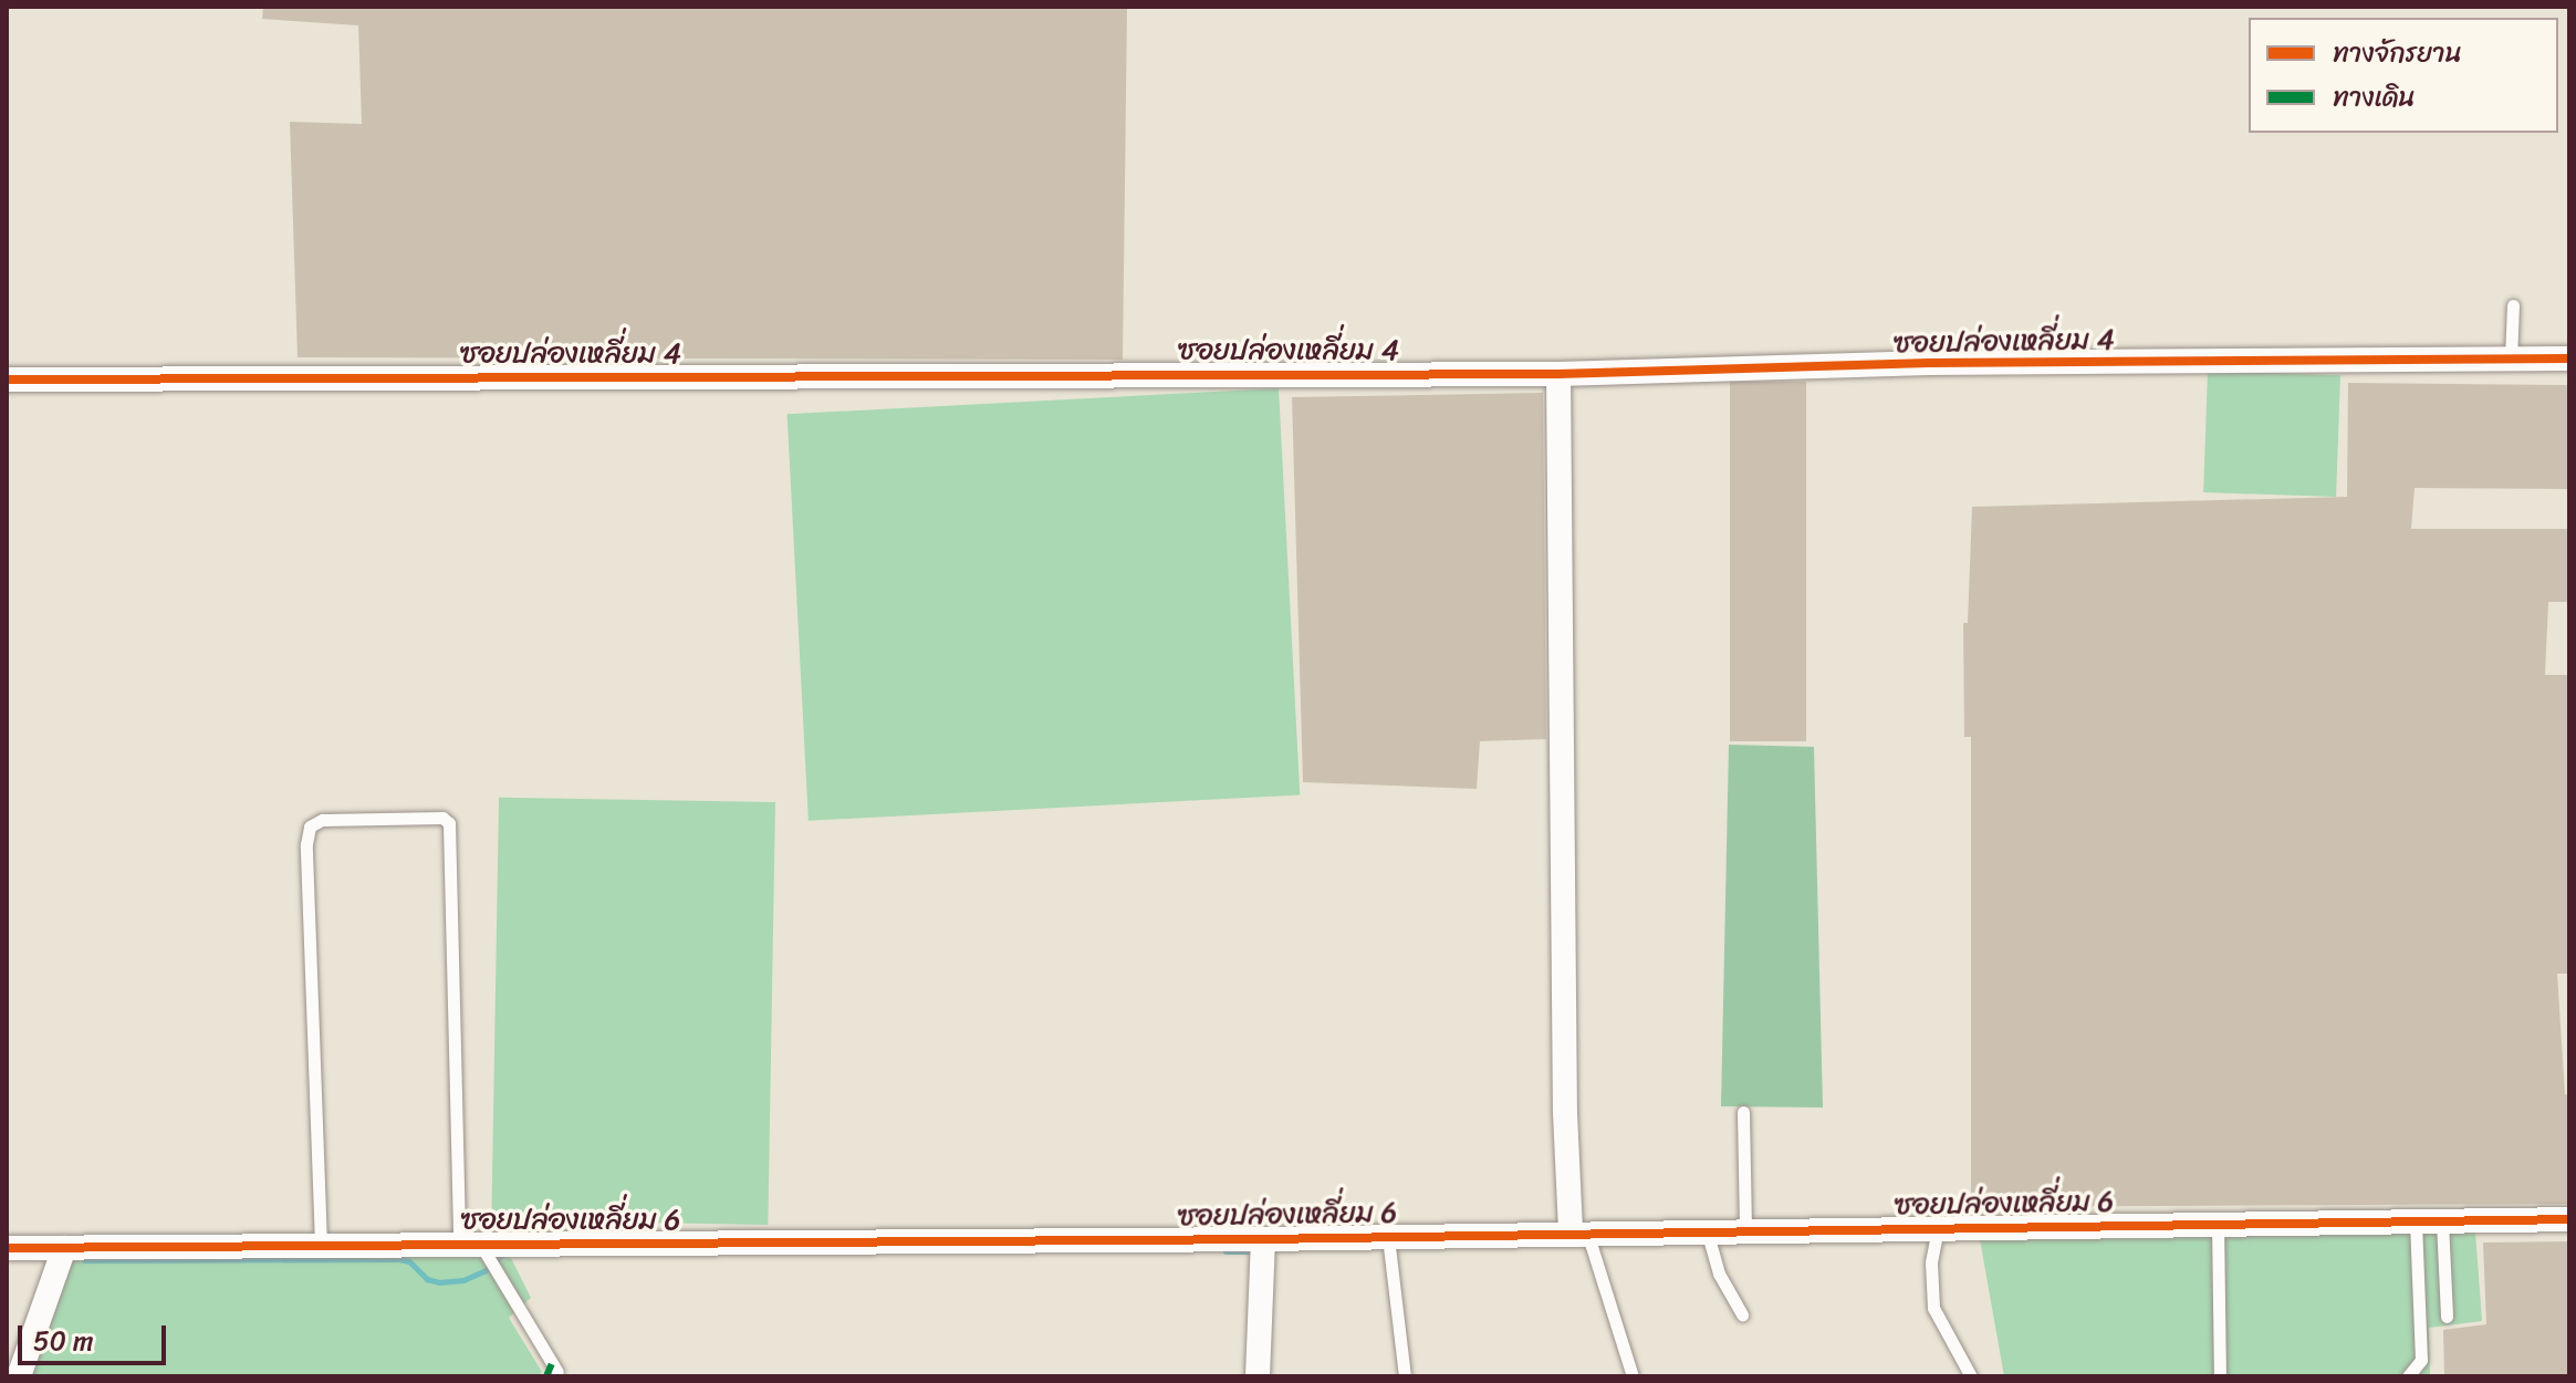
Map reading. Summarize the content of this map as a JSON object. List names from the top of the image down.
{
  "streets": {
    "street": ["ซอยปล่องเหลี่ยม 4", "ซอยปล่องเหลี่ยม 6"]
  },
  "legend": ["ทางจักรยาน", "ทางเดิน"],
  "scale_bar": "50 m"
}
